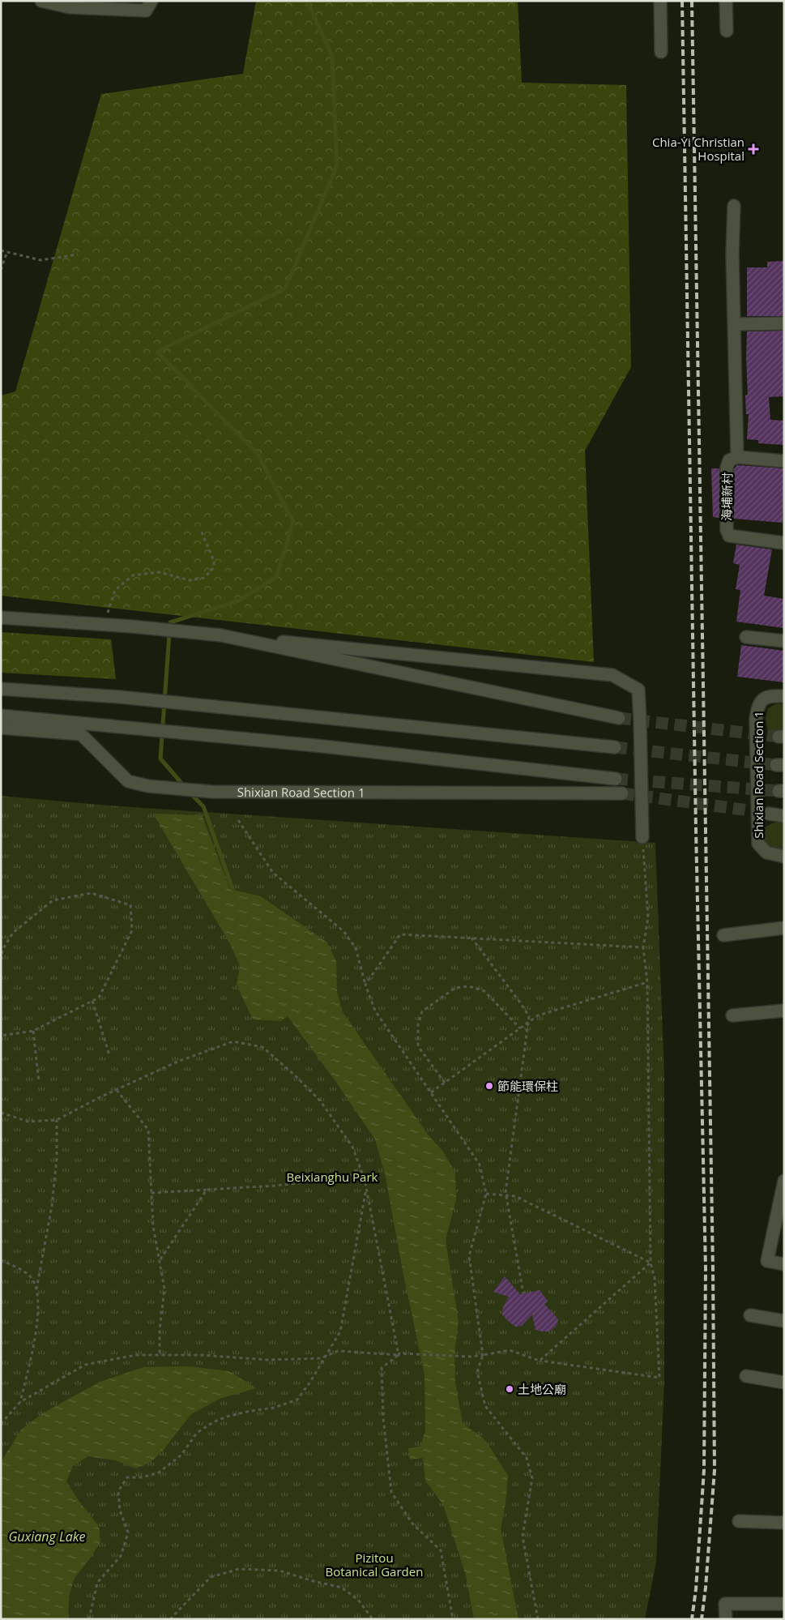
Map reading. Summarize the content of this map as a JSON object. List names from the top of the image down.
{
  "streets": {
    "street": ["海埔新村", "Shixian Road Section 1"]
  },
  "water": ["Guxiang Lake"],
  "parks": ["Beixianghu Park", "Pizitou Botanical Garden"],
  "places": {
    "health": ["Chia-Yi Christian Hospital"],
    "other": ["節能環保柱", "土地公廟"]
  }
}
